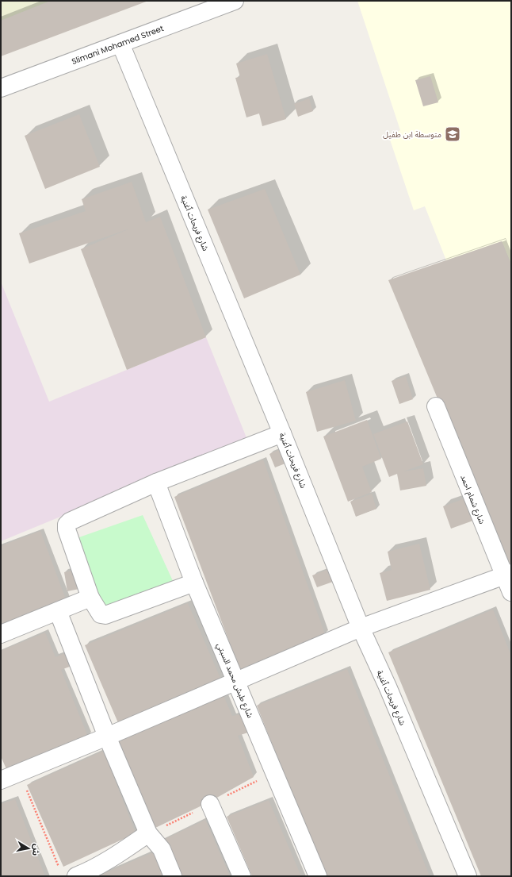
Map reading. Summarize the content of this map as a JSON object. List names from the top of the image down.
{
  "streets": {
    "street": [
      "Slimani Mohamed Street",
      "شارع فريحات ٱغنية",
      "شارع شمام احمد",
      "شارع طبش محمد السبتي"
    ]
  },
  "crossings": [
    ["Slimani Mohamed Street", "شارع فريحات ٱغنية"]
  ],
  "places": {
    "school or university": ["متوسطة ابن طفيل"]
  },
  "north": "right"
}
